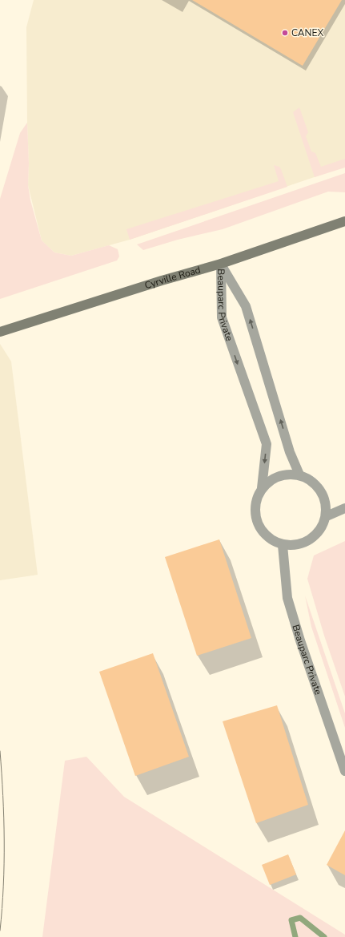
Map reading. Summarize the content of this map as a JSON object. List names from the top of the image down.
{
  "streets": {
    "main road": ["Cyrville Road"],
    "street": ["Beauparc Private"]
  },
  "crossings": [
    ["Cyrville Road", "Beauparc Private"]
  ],
  "places": ["CANEX"]
}
